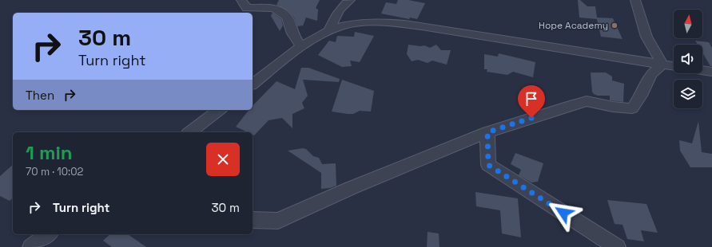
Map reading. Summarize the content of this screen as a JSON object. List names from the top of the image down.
{
  "places": ["Hope Academy"],
  "north": "top",
  "page": {
    "turn": ["30 m", "Turn right"],
    "then": "Then",
    "heading": ["1 min", "70 m · 10:02"],
    "list": [
      {
        "name": "Turn right",
        "value": "30 m"
      }
    ]
  }
}
